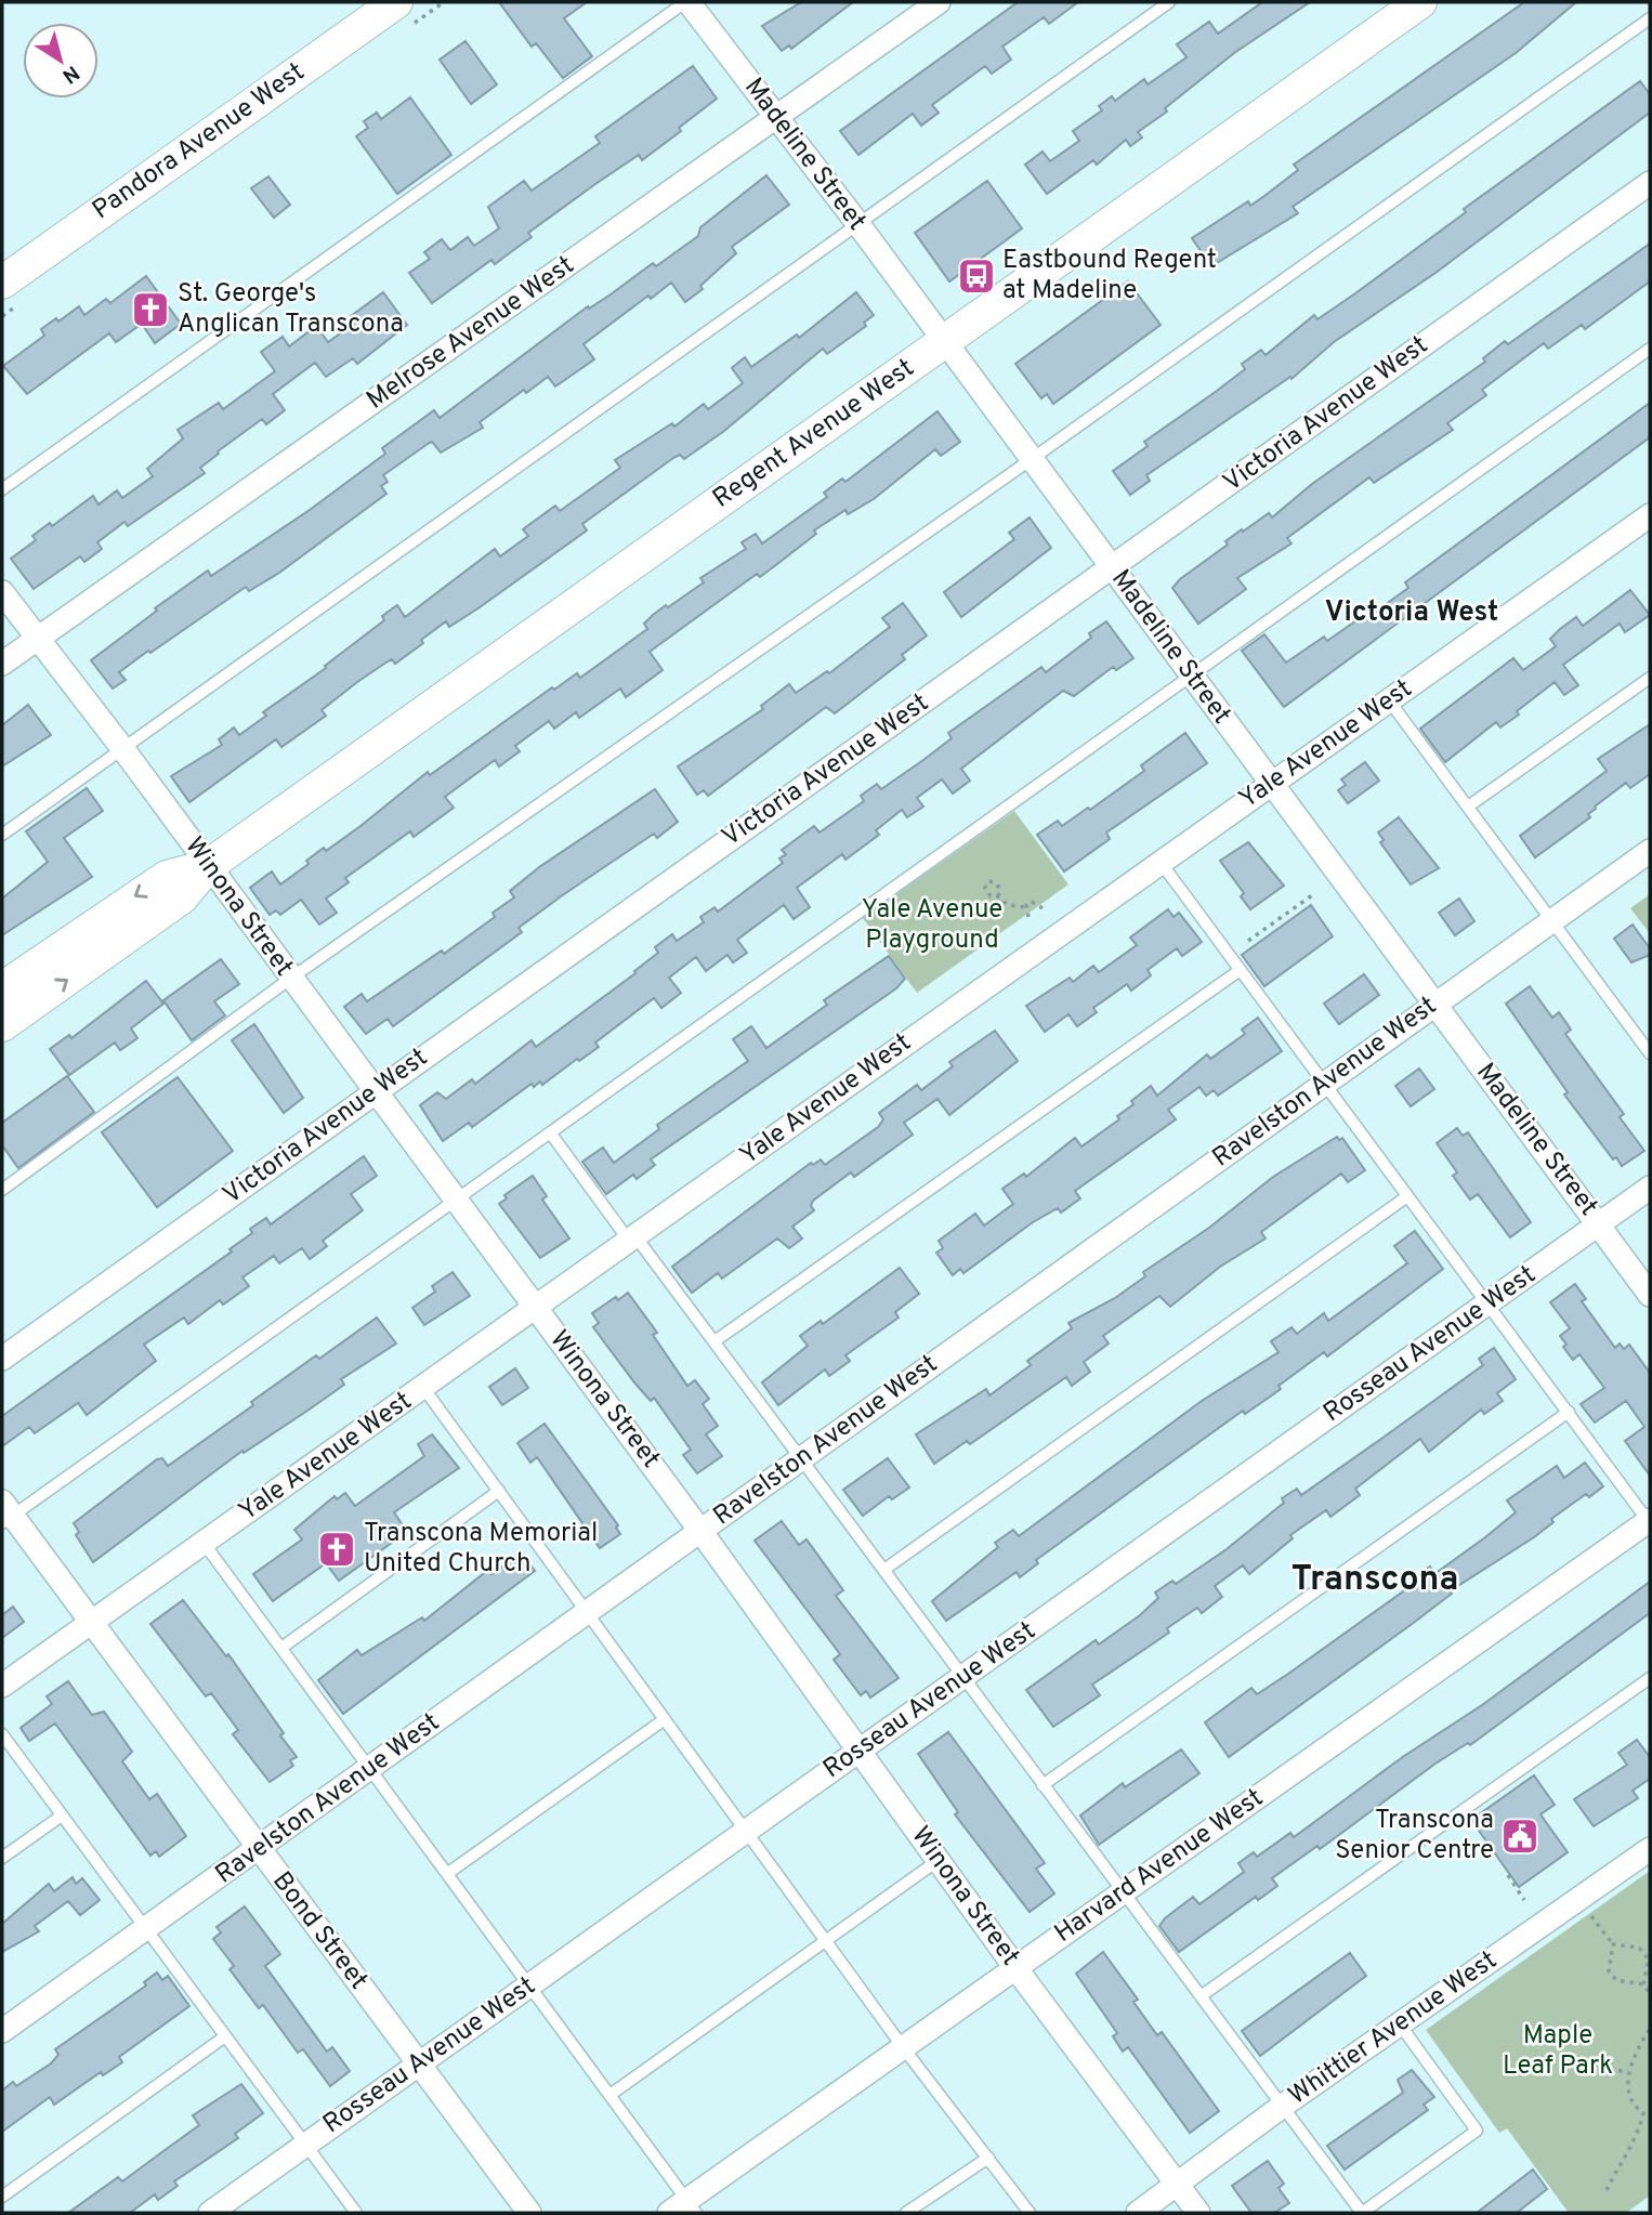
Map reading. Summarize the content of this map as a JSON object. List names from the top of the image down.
{
  "streets": {
    "main road": ["Pandora Avenue West", "Regent Avenue West"],
    "street": [
      "Madeline Street",
      "Melrose Avenue West",
      "Victoria Avenue West",
      "Yale Avenue West",
      "Winona Street",
      "Ravelston Avenue West",
      "Rosseau Avenue West",
      "Harvard Avenue West",
      "Bond Street",
      "Whittier Avenue West"
    ]
  },
  "crossings": [
    ["Madeline Street", "Melrose Avenue West"],
    ["Madeline Street", "Victoria Avenue West"],
    ["Madeline Street", "Regent Avenue West"],
    ["Madeline Street", "Yale Avenue West"],
    ["Madeline Street", "Ravelston Avenue West"],
    ["Madeline Street", "Rosseau Avenue West"],
    ["Melrose Avenue West", "Winona Street"],
    ["Victoria Avenue West", "Winona Street"],
    ["Regent Avenue West", "Winona Street"],
    ["Yale Avenue West", "Winona Street"],
    ["Yale Avenue West", "Bond Street"],
    ["Winona Street", "Ravelston Avenue West"],
    ["Winona Street", "Rosseau Avenue West"],
    ["Winona Street", "Harvard Avenue West"],
    ["Winona Street", "Whittier Avenue West"],
    ["Ravelston Avenue West", "Bond Street"],
    ["Rosseau Avenue West", "Bond Street"]
  ],
  "districts": ["Victoria West", "Transcona"],
  "parks": ["Yale Avenue Playground", "Maple Leaf Park"],
  "places": {
    "bus stop": ["Eastbound Regent at Madeline"],
    "church": ["St. George's Anglican Transcona", "Transcona Memorial United Church"],
    "public building": ["Transcona Senior Centre"]
  },
  "north": "bottom right"
}
